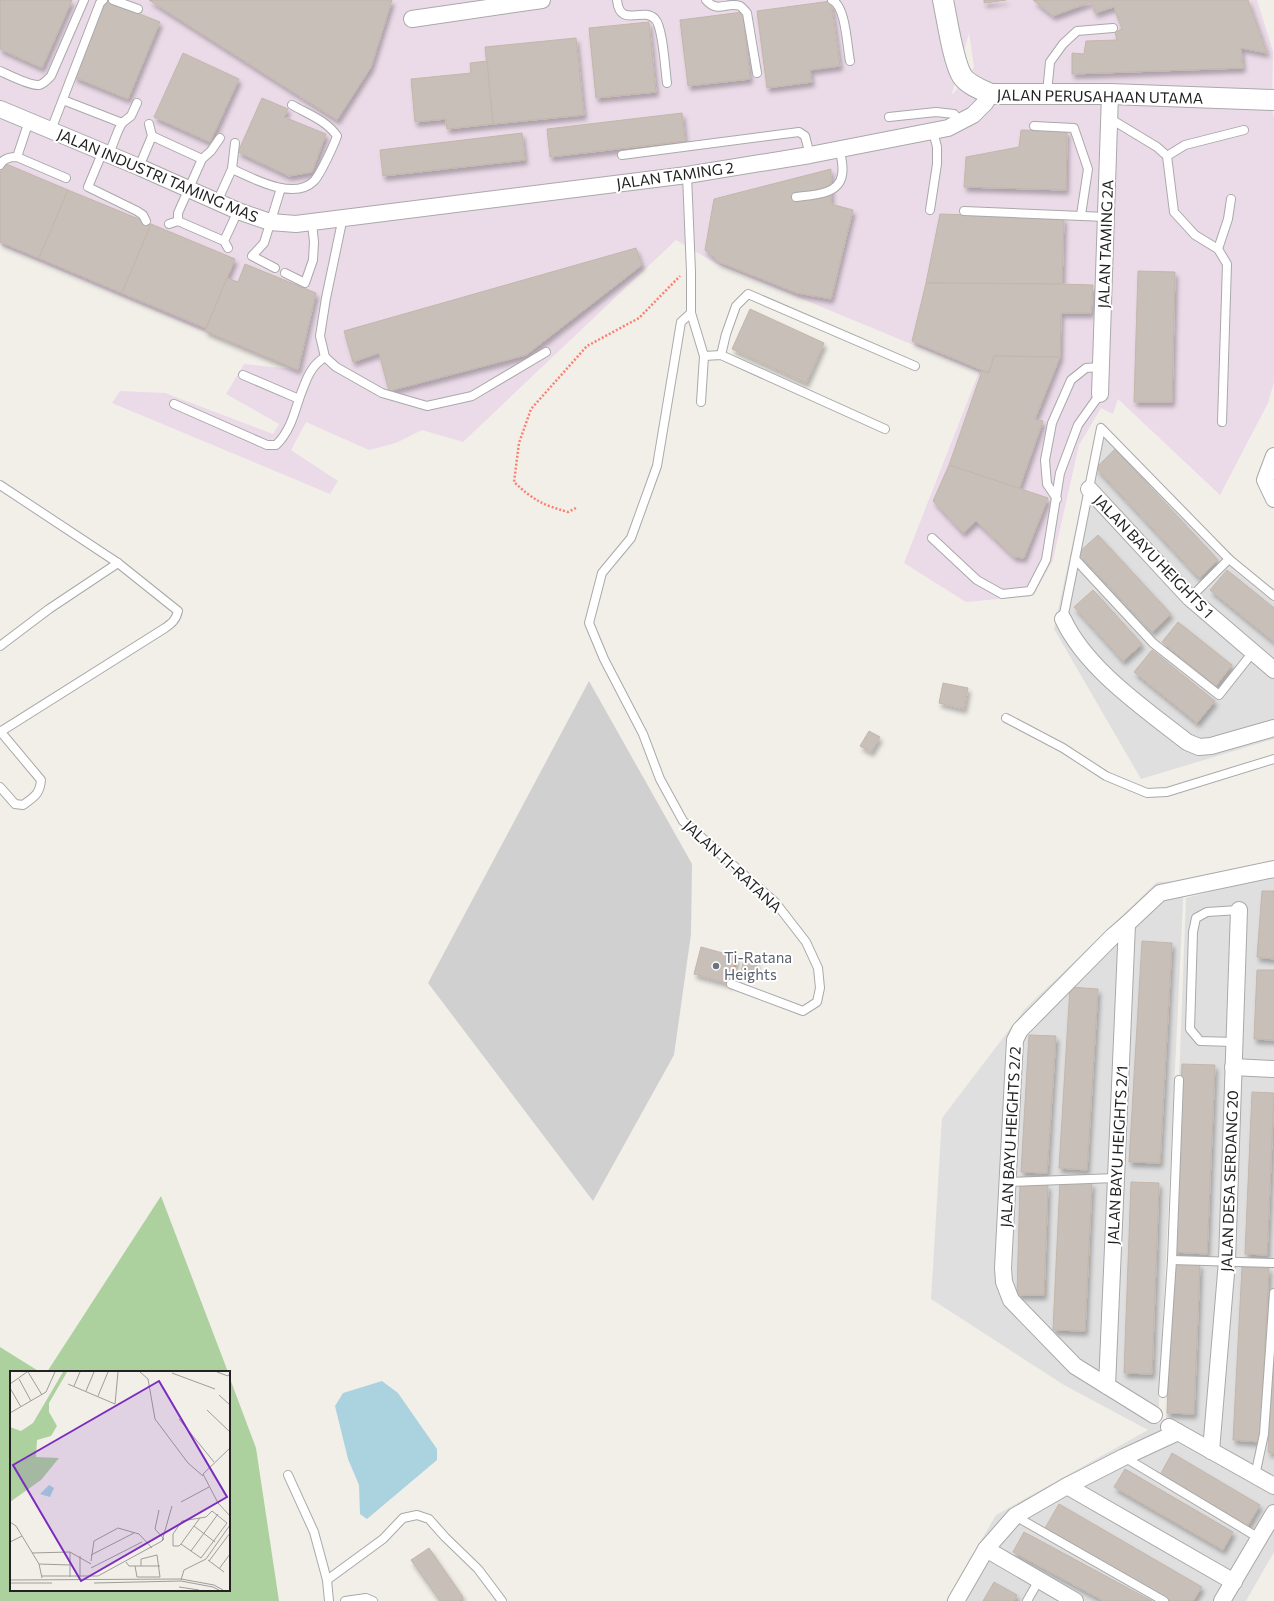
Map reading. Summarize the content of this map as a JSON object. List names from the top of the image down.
{
  "streets": {
    "street": [
      "JALAN PERUSAHAAN UTAMA",
      "JALAN INDUSTRI TAMING MAS",
      "JALAN TAMING 2",
      "JALAN TAMING 2A",
      "JALAN BAYU HEIGHTS 1",
      "JALAN BAYU HEIGHTS 2/2",
      "JALAN BAYU HEIGHTS 2/1",
      "JALAN DESA SERDANG 20"
    ],
    "lane": ["JALAN TI-RATANA"]
  },
  "crossings": [
    ["JALAN PERUSAHAAN UTAMA", "JALAN TAMING 2"],
    ["JALAN PERUSAHAAN UTAMA", "JALAN TAMING 2A"],
    ["JALAN INDUSTRI TAMING MAS", "JALAN TAMING 2"],
    ["JALAN BAYU HEIGHTS 2/2", "JALAN BAYU HEIGHTS 2/1"]
  ],
  "places": ["Ti-Ratana Heights"]
}
